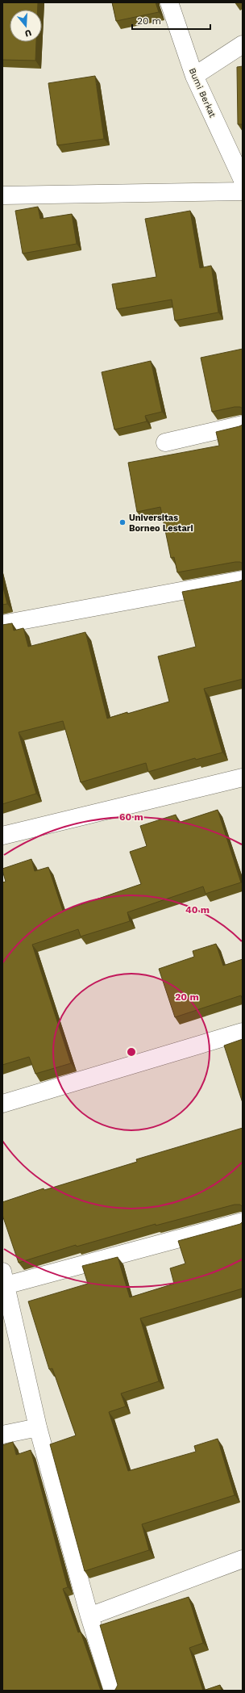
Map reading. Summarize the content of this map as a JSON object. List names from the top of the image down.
{
  "streets": {
    "street": ["Bumi Berkat"]
  },
  "places": ["Universitas Borneo Lestari"],
  "scale_bar": "20 m",
  "north": "bottom",
  "rings": ["60 m", "40 m", "20 m"]
}
